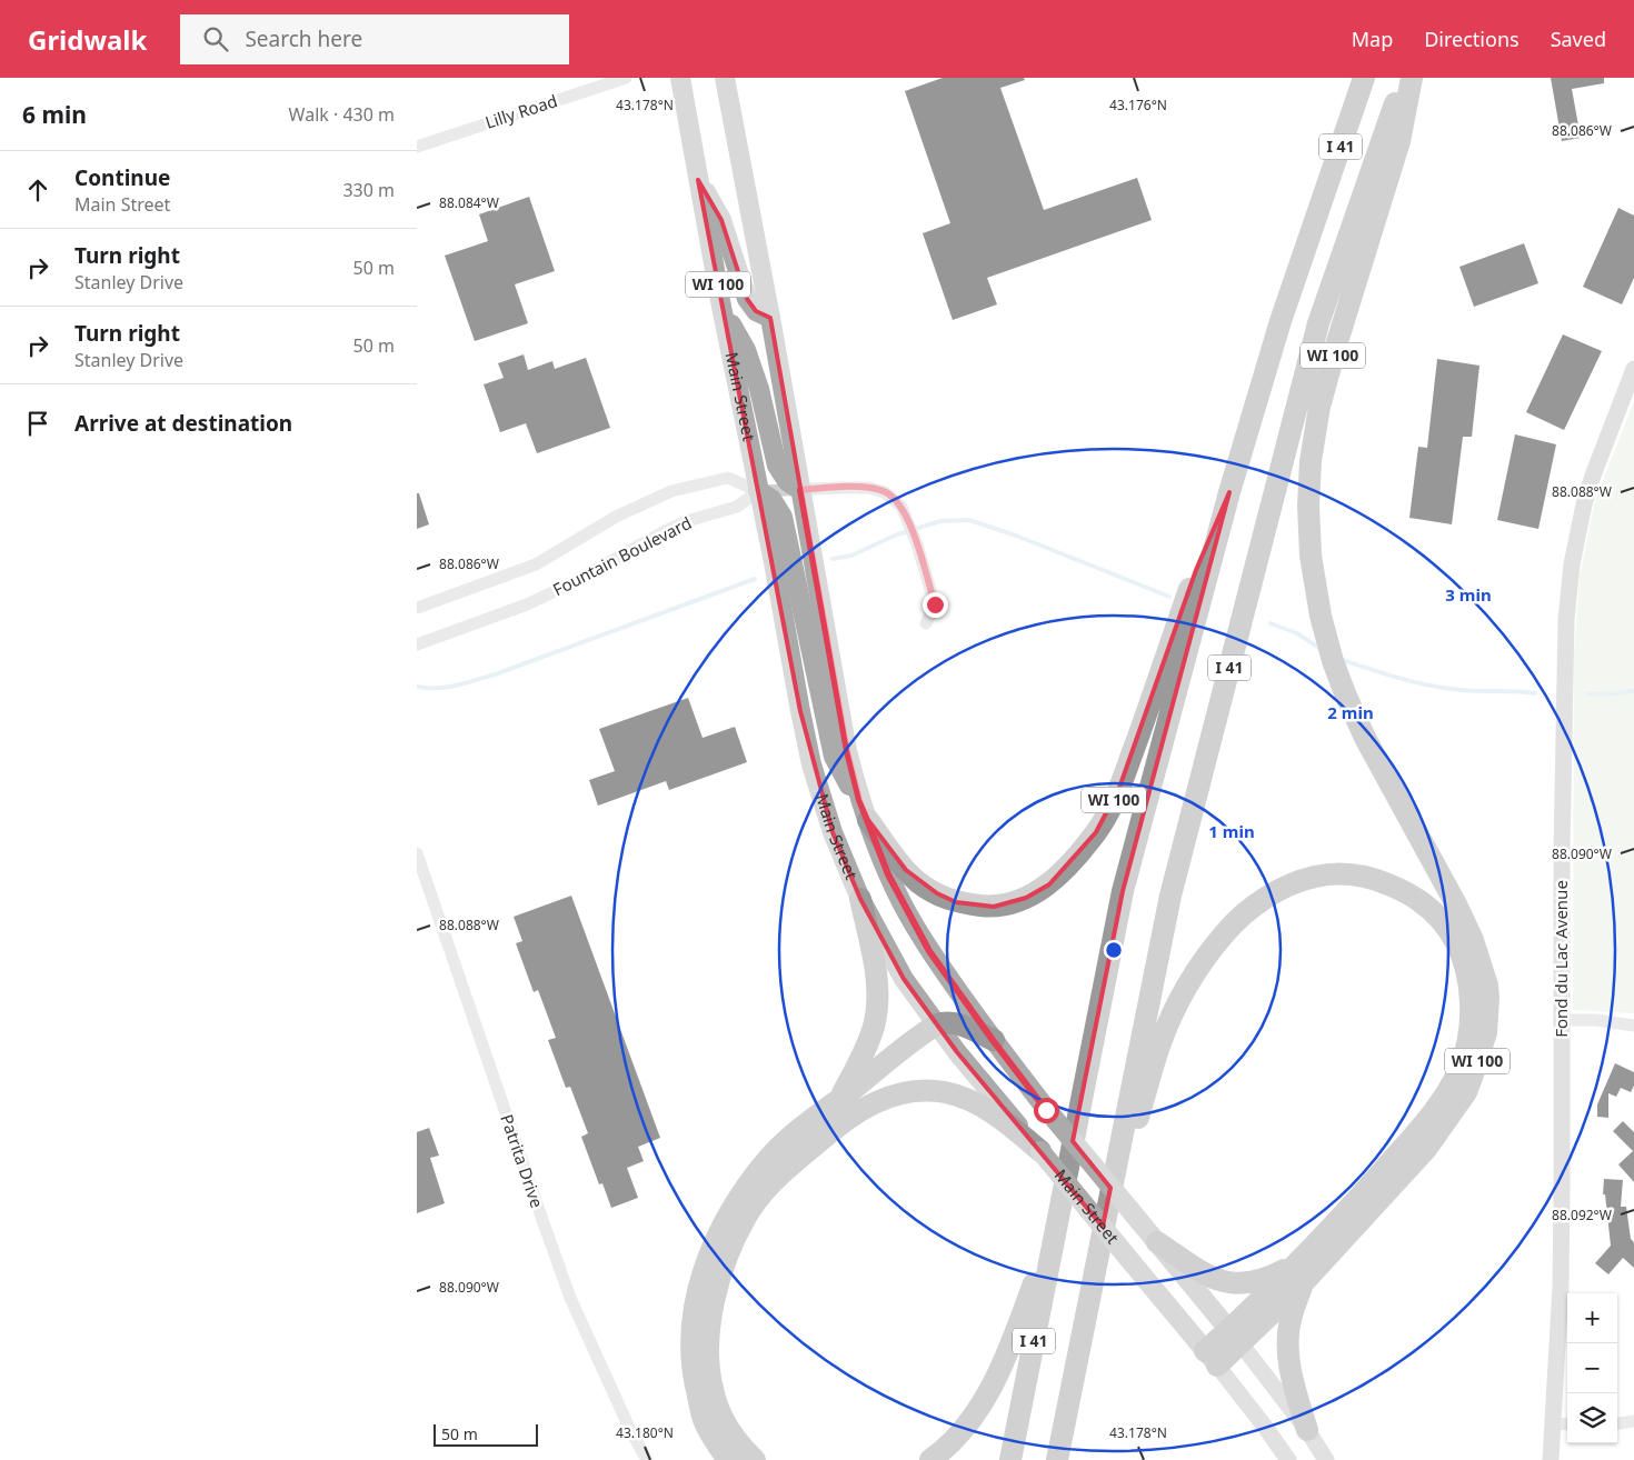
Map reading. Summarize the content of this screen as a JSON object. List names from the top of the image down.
{
  "streets": {
    "highway": ["I 41", "WI 100"],
    "main road": ["Main Street"],
    "street": [
      "Lilly Road",
      "Fountain Boulevard",
      "Fond du Lac Avenue",
      "Patrita Drive"
    ]
  },
  "crossings": [
    ["I 41", "WI 100"],
    ["WI 100", "Main Street"],
    ["Main Street", "Fountain Boulevard"]
  ],
  "scale_bar": "50 m",
  "page": {
    "header": "Gridwalk",
    "search": "Search here",
    "nav": ["Map", "Directions", "Saved"],
    "heading": ["6 min", "Walk · 430 m"],
    "list": [
      ["Continue", "Main Street", "330 m"],
      ["Turn right", "Stanley Drive", "50 m"],
      ["Turn right", "Stanley Drive", "50 m"],
      "Arrive at destination"
    ],
    "map_buttons": ["+", "−"],
    "scale": "50 m"
  },
  "coordinates": [
    "43.178°N",
    "43.176°N",
    "88.086°W",
    "88.084°W",
    "88.088°W",
    "88.090°W",
    "88.092°W",
    "43.180°N"
  ],
  "rings": ["3 min", "2 min", "1 min"]
}
